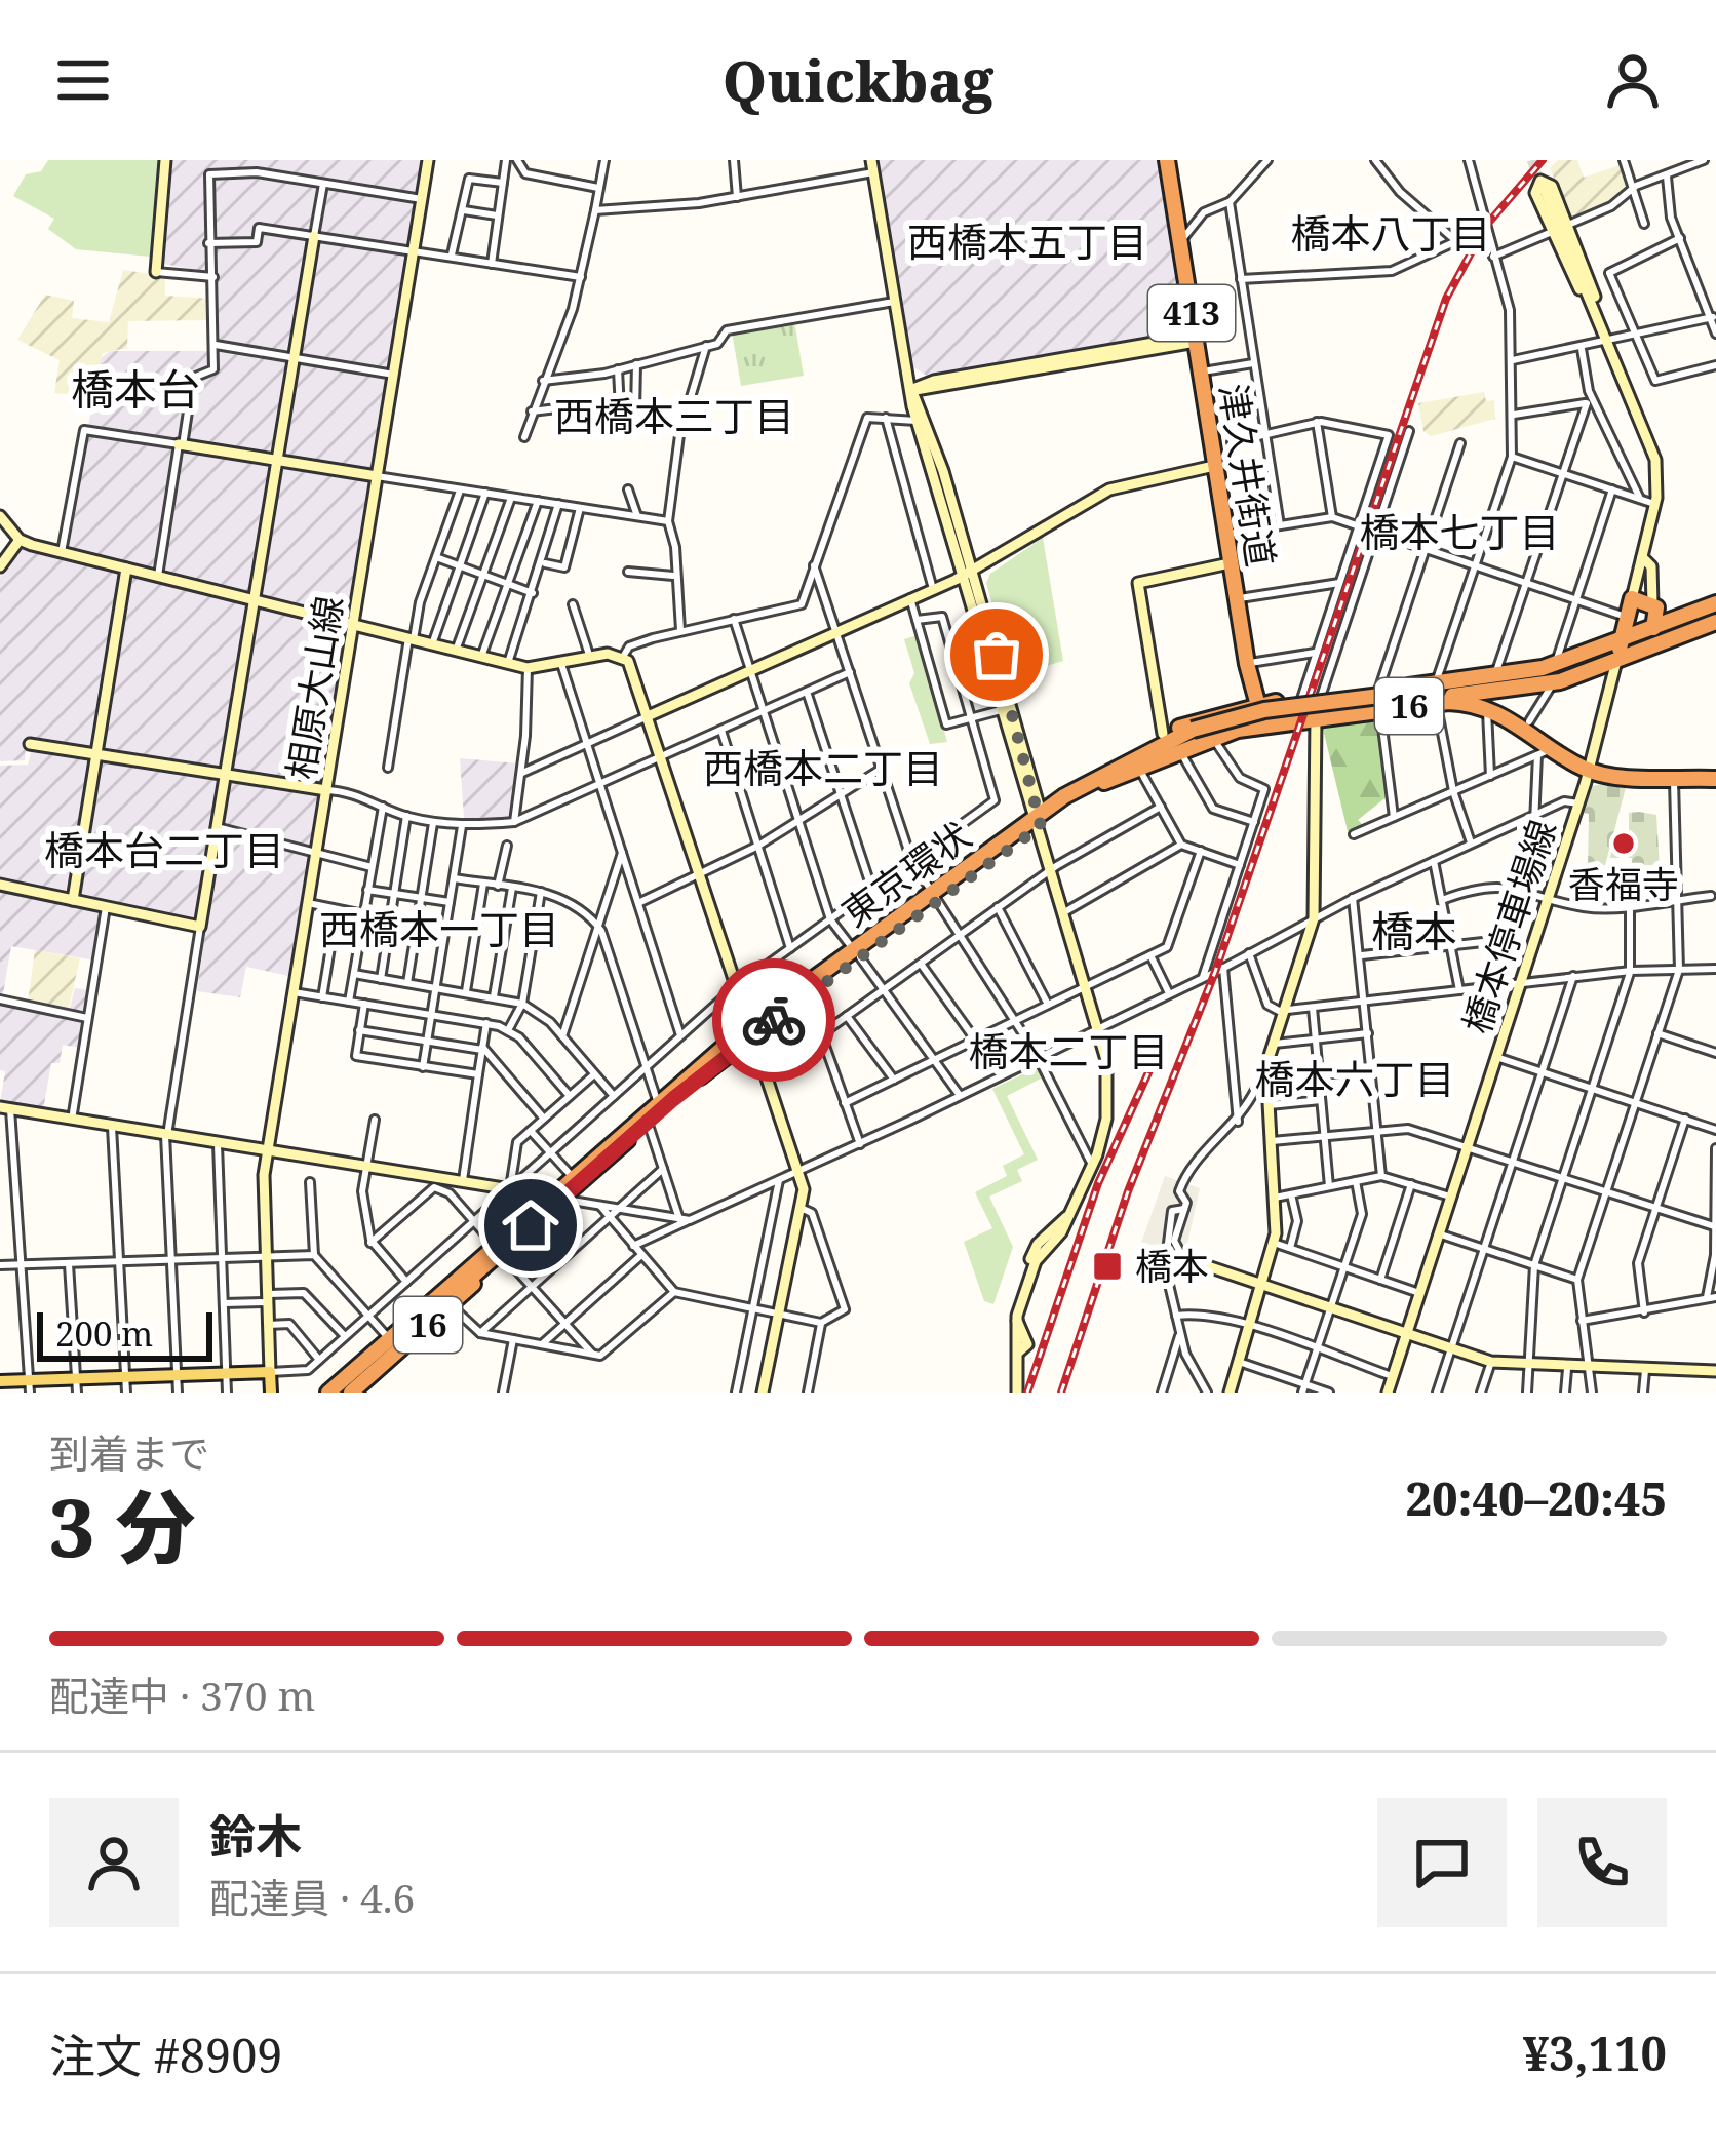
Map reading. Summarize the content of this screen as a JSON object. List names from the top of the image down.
{
  "streets": {
    "highway": [
      "413",
      "津久井街道",
      "16",
      "東京環状"
    ],
    "street": ["相原大山線", "橋本停車場線"]
  },
  "crossings": [
    ["津久井街道", "16"],
    ["16", "東京環状"],
    ["16", "橋本停車場線"]
  ],
  "districts": [
    "橋本八丁目",
    "西橋本五丁目",
    "橋本台",
    "西橋本三丁目",
    "橋本七丁目",
    "西橋本二丁目",
    "橋本台二丁目",
    "西橋本一丁目",
    "橋本",
    "橋本二丁目",
    "橋本六丁目"
  ],
  "places": {
    "other": ["香福寺"],
    "transit": ["橋本"]
  },
  "scale_bar": "200 m",
  "page": {
    "header": "Quickbag",
    "scale": "200 m",
    "heading": ["3 分", "到着まで", "20:40–20:45"],
    "panel": [
      "鈴木",
      "配達員 · 4.6",
      "注文 #8909",
      "¥3,110"
    ],
    "bar": "配達中 · 370 m"
  }
}
